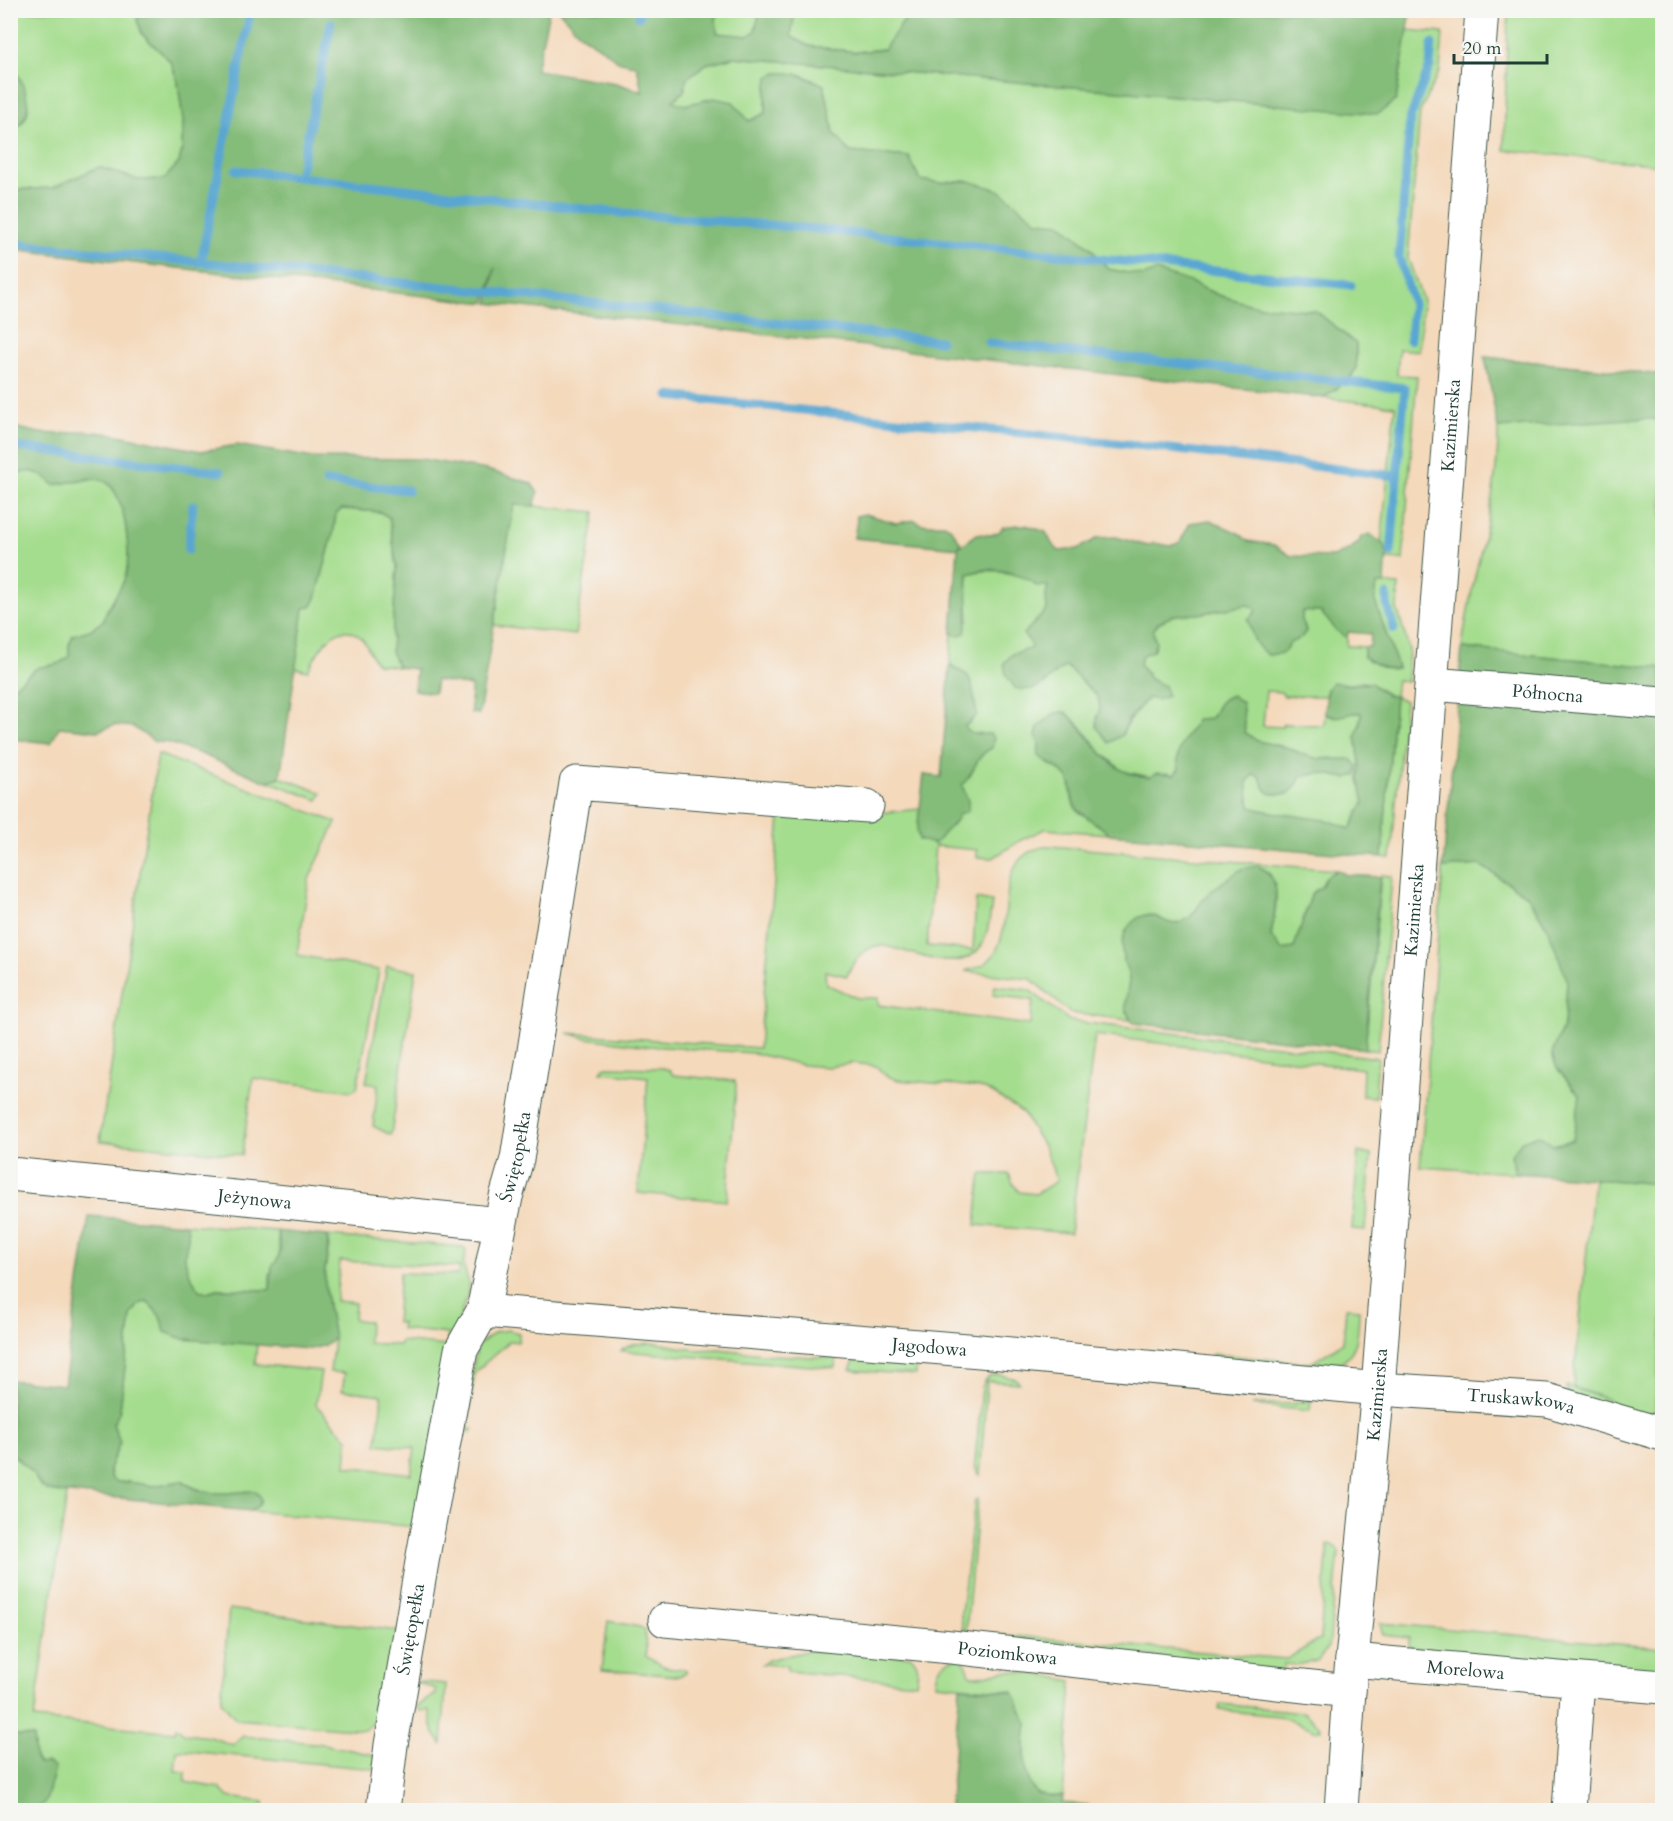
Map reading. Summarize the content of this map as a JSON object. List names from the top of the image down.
{
  "streets": {
    "street": [
      "Kazimierska",
      "Północna",
      "Świętopełka",
      "Jeżynowa",
      "Jagodowa",
      "Truskawkowa",
      "Poziomkowa",
      "Morelowa"
    ]
  },
  "crossings": [
    ["Kazimierska", "Północna"],
    ["Kazimierska", "Jagodowa"],
    ["Kazimierska", "Truskawkowa"],
    ["Kazimierska", "Poziomkowa"],
    ["Kazimierska", "Morelowa"],
    ["Świętopełka", "Jeżynowa"],
    ["Świętopełka", "Jagodowa"],
    ["Jagodowa", "Truskawkowa"],
    ["Poziomkowa", "Morelowa"]
  ],
  "scale_bar": "20 m"
}
